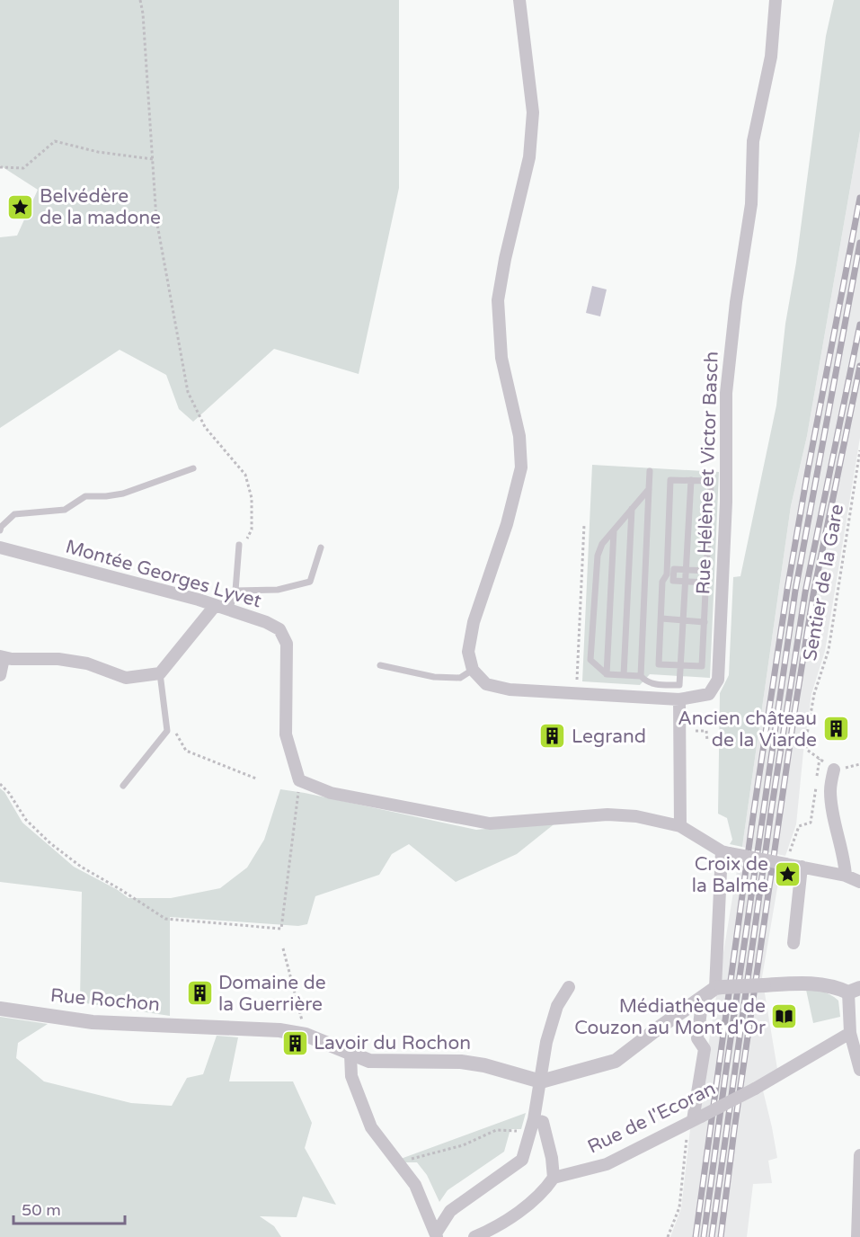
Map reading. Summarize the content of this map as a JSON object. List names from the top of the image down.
{
  "streets": {
    "street": [
      "Rue Hélène et Victor Basch",
      "Montée Georges Lyvet",
      "Rue Rochon",
      "Rue de l'Ecoran"
    ],
    "path": ["Sentier de la Gare"]
  },
  "places": {
    "place": ["Belvédère de la madone", "Croix de la Balme"],
    "building": [
      "Ancien château de la Viarde",
      "Legrand",
      "Domaine de la Guerrière",
      "Lavoir du Rochon"
    ],
    "library": ["Médiathèque de Couzon au Mont d'Or"]
  },
  "scale_bar": "50 m"
}
